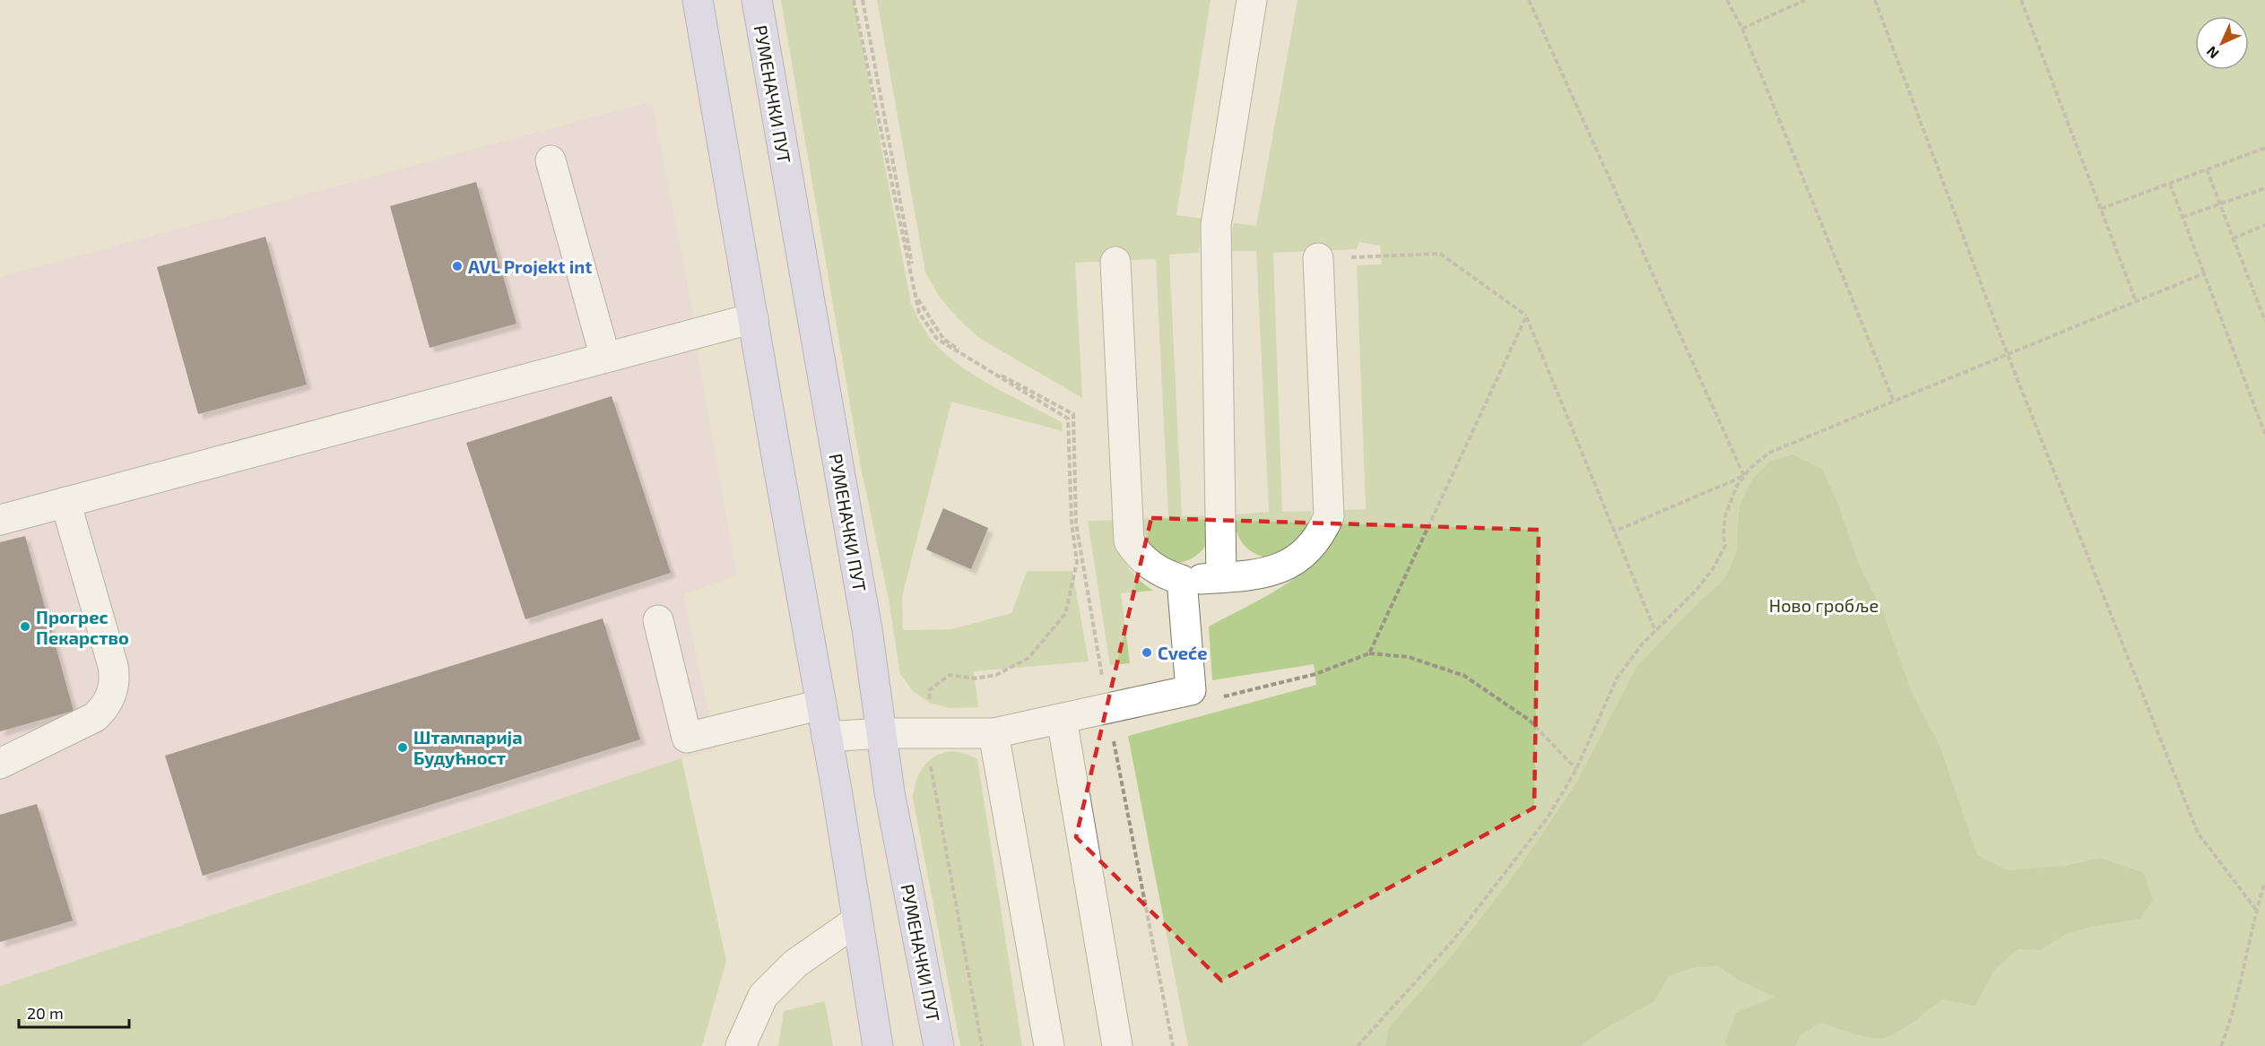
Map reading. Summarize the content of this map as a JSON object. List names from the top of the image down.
{
  "streets": {
    "main road": ["РУМЕНАЧКИ ПУТ"]
  },
  "parks": ["Ново гробље"],
  "places": [
    "AVL Projekt int",
    "Прогрес Пекарство",
    "Cveće",
    "Штампарија Будућност"
  ],
  "scale_bar": "20 m",
  "north": "bottom left"
}
